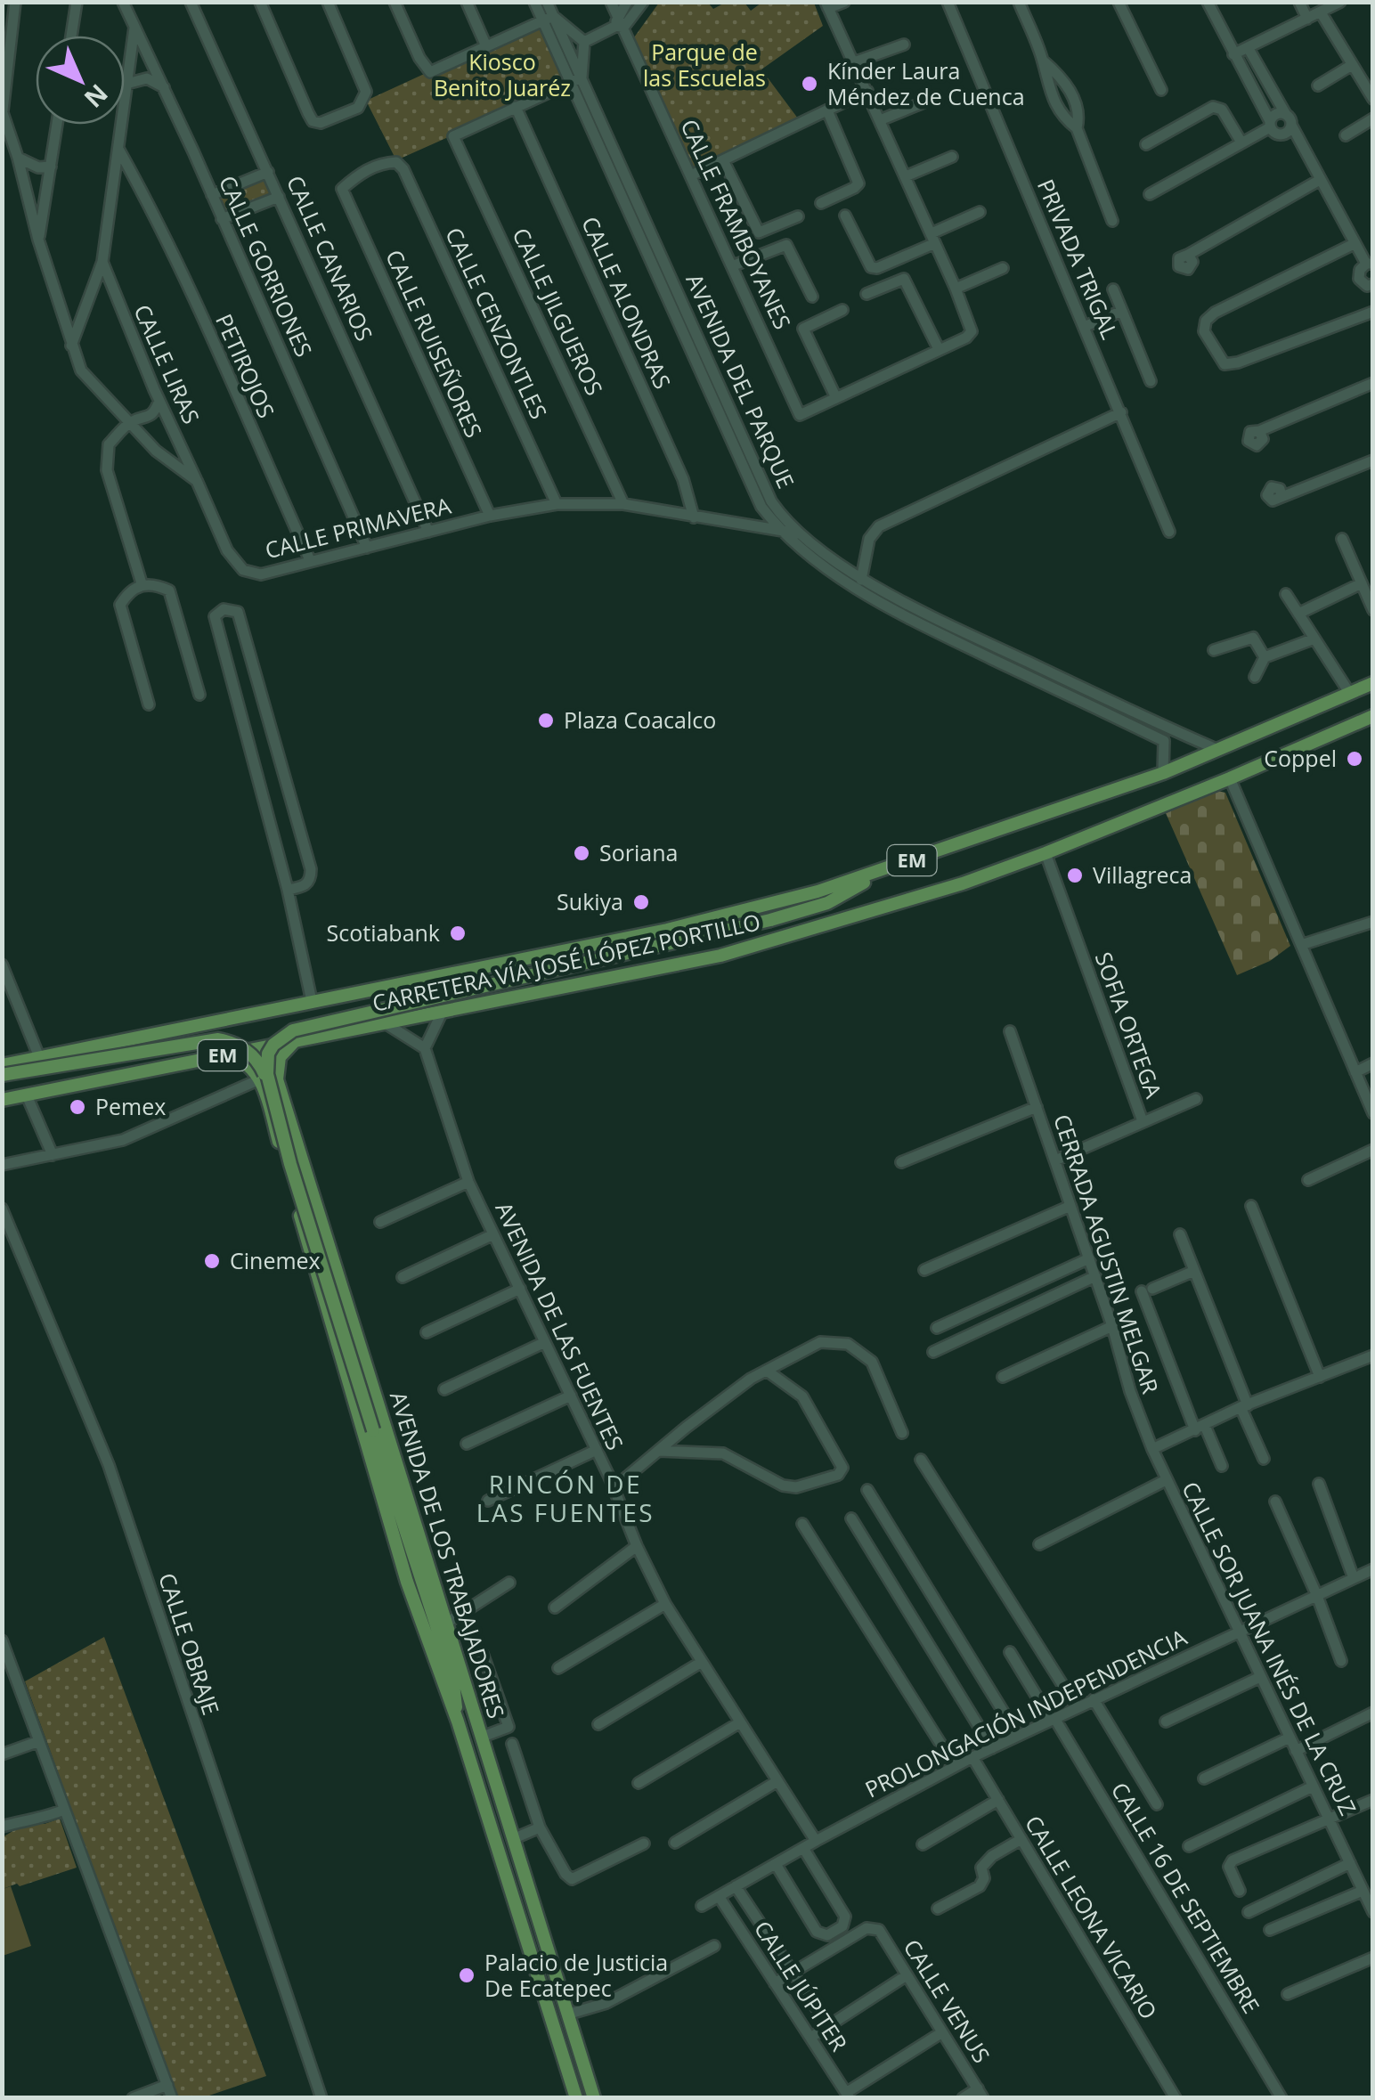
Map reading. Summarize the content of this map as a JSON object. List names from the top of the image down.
{
  "streets": {
    "main road": ["EM", "CARRETERA VÍA JOSÉ LÓPEZ PORTILLO", "AVENIDA DE LOS TRABAJADORES"],
    "street": [
      "CALLE FRAMBOYANES",
      "CALLE CANARIOS",
      "PRIVADA TRIGAL",
      "CALLE GORRIONES",
      "CALLE ALONDRAS",
      "CALLE JILGUEROS",
      "CALLE CENZONTLES",
      "CALLE RUISEÑORES",
      "CALLE LIRAS",
      "PETIROJOS",
      "AVENIDA DEL PARQUE",
      "CALLE PRIMAVERA",
      "SOFIA ORTEGA",
      "CERRADA AGUSTIN MELGAR",
      "AVENIDA DE LAS FUENTES",
      "CALLE OBRAJE",
      "CALLE SOR JUANA INÉS DE LA CRUZ",
      "PROLONGACIÓN INDEPENDENCIA",
      "CALLE 16 DE SEPTIEMBRE",
      "CALLE LEONA VICARIO",
      "CALLE JÚPITER",
      "CALLE VENUS"
    ]
  },
  "crossings": [
    ["CALLE CANARIOS", "CALLE PRIMAVERA"],
    ["CALLE GORRIONES", "CALLE PRIMAVERA"],
    ["CALLE ALONDRAS", "CALLE JILGUEROS"],
    ["CALLE ALONDRAS", "CALLE PRIMAVERA"],
    ["CALLE JILGUEROS", "CALLE PRIMAVERA"],
    ["CALLE CENZONTLES", "CALLE RUISEÑORES"],
    ["CALLE CENZONTLES", "CALLE PRIMAVERA"],
    ["CALLE RUISEÑORES", "CALLE PRIMAVERA"],
    ["CALLE LIRAS", "CALLE PRIMAVERA"],
    ["PETIROJOS", "CALLE PRIMAVERA"],
    ["AVENIDA DEL PARQUE", "CALLE PRIMAVERA"],
    ["AVENIDA DEL PARQUE", "CARRETERA VÍA JOSÉ LÓPEZ PORTILLO"],
    ["CARRETERA VÍA JOSÉ LÓPEZ PORTILLO", "SOFIA ORTEGA"],
    ["SOFIA ORTEGA", "CERRADA AGUSTIN MELGAR"],
    ["CERRADA AGUSTIN MELGAR", "CALLE SOR JUANA INÉS DE LA CRUZ"],
    ["AVENIDA DE LAS FUENTES", "PROLONGACIÓN INDEPENDENCIA"],
    ["CALLE SOR JUANA INÉS DE LA CRUZ", "PROLONGACIÓN INDEPENDENCIA"],
    ["PROLONGACIÓN INDEPENDENCIA", "CALLE 16 DE SEPTIEMBRE"],
    ["PROLONGACIÓN INDEPENDENCIA", "CALLE LEONA VICARIO"],
    ["PROLONGACIÓN INDEPENDENCIA", "CALLE JÚPITER"]
  ],
  "districts": ["RINCÓN DE LAS FUENTES"],
  "parks": ["Parque de las Escuelas", "Kiosco Benito Juaréz"],
  "places": [
    "Kínder Laura Méndez de Cuenca",
    "Plaza Coacalco",
    "Coppel",
    "Soriana",
    "Villagreca",
    "Sukiya",
    "Scotiabank",
    "Pemex",
    "Cinemex",
    "Palacio de Justicia De Ecatepec"
  ],
  "north": "bottom right"
}
